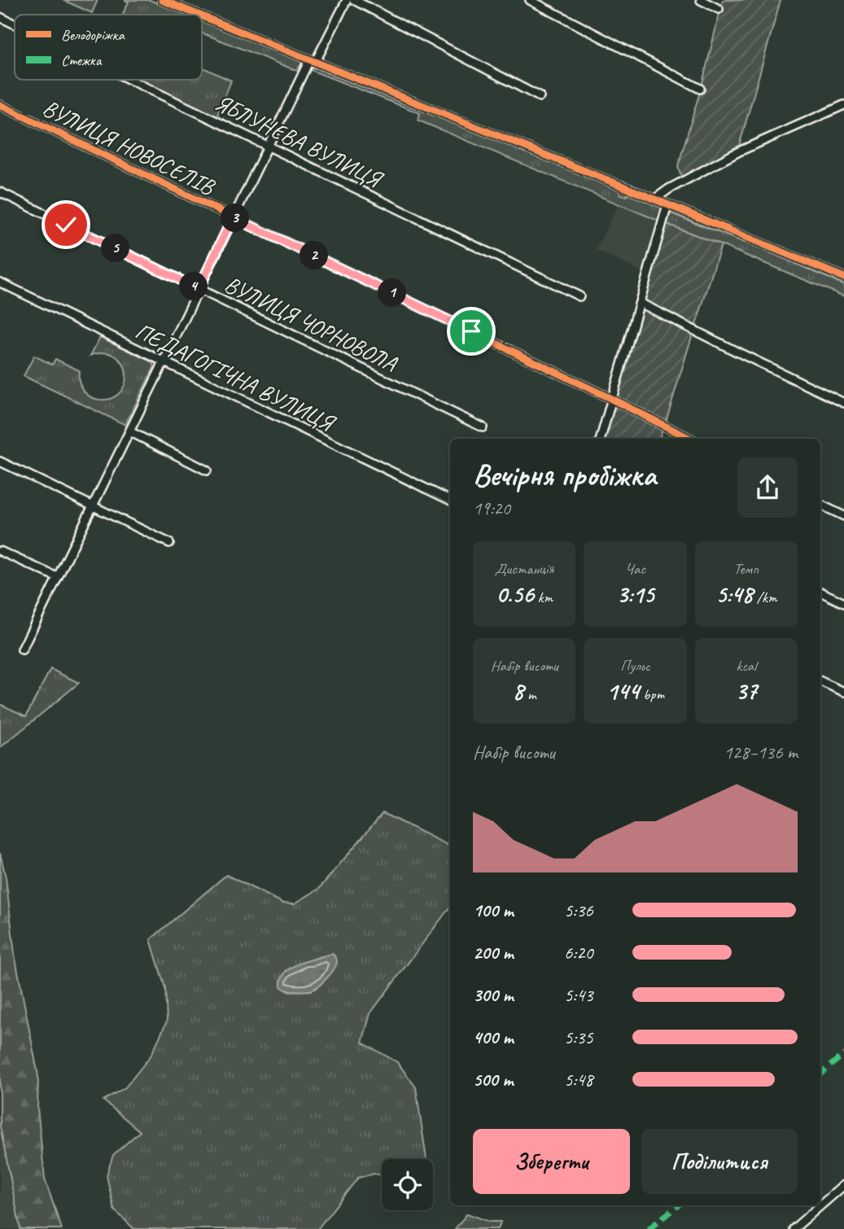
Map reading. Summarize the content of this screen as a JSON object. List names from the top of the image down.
{
  "streets": {
    "street": [
      "ЯБЛУНЕВА ВУЛИЦЯ",
      "ВУЛИЦЯ НОВОСЕЛІВ",
      "ВУЛИЦЯ ЧОРНОВОЛА",
      "ПЕДАГОГІЧНА ВУЛИЦЯ"
    ]
  },
  "legend": ["Велодоріжка", "Стежка"],
  "page": {
    "pins": [
      "3",
      "5",
      "2",
      "4",
      "1"
    ],
    "heading": ["Вечірня пробіжка", "19:20"],
    "stats": [
      ["Дистанція", "0.56 km"],
      ["Час", "3:15"],
      ["Темп", "5:48 /km"],
      ["Набір висоти", "8 m"],
      ["Пульс", "144 bpm"],
      ["kcal", "37"]
    ],
    "chart": ["Набір висоти", "128–136 m"],
    "list": [
      {
        "name": "100 m",
        "note": "5:36"
      },
      {
        "name": "200 m",
        "note": "6:20"
      },
      {
        "name": "300 m",
        "note": "5:43"
      },
      {
        "name": "400 m",
        "note": "5:35"
      },
      {
        "name": "500 m",
        "note": "5:48"
      }
    ],
    "buttons": ["Зберегти", "Поділитися"]
  }
}
